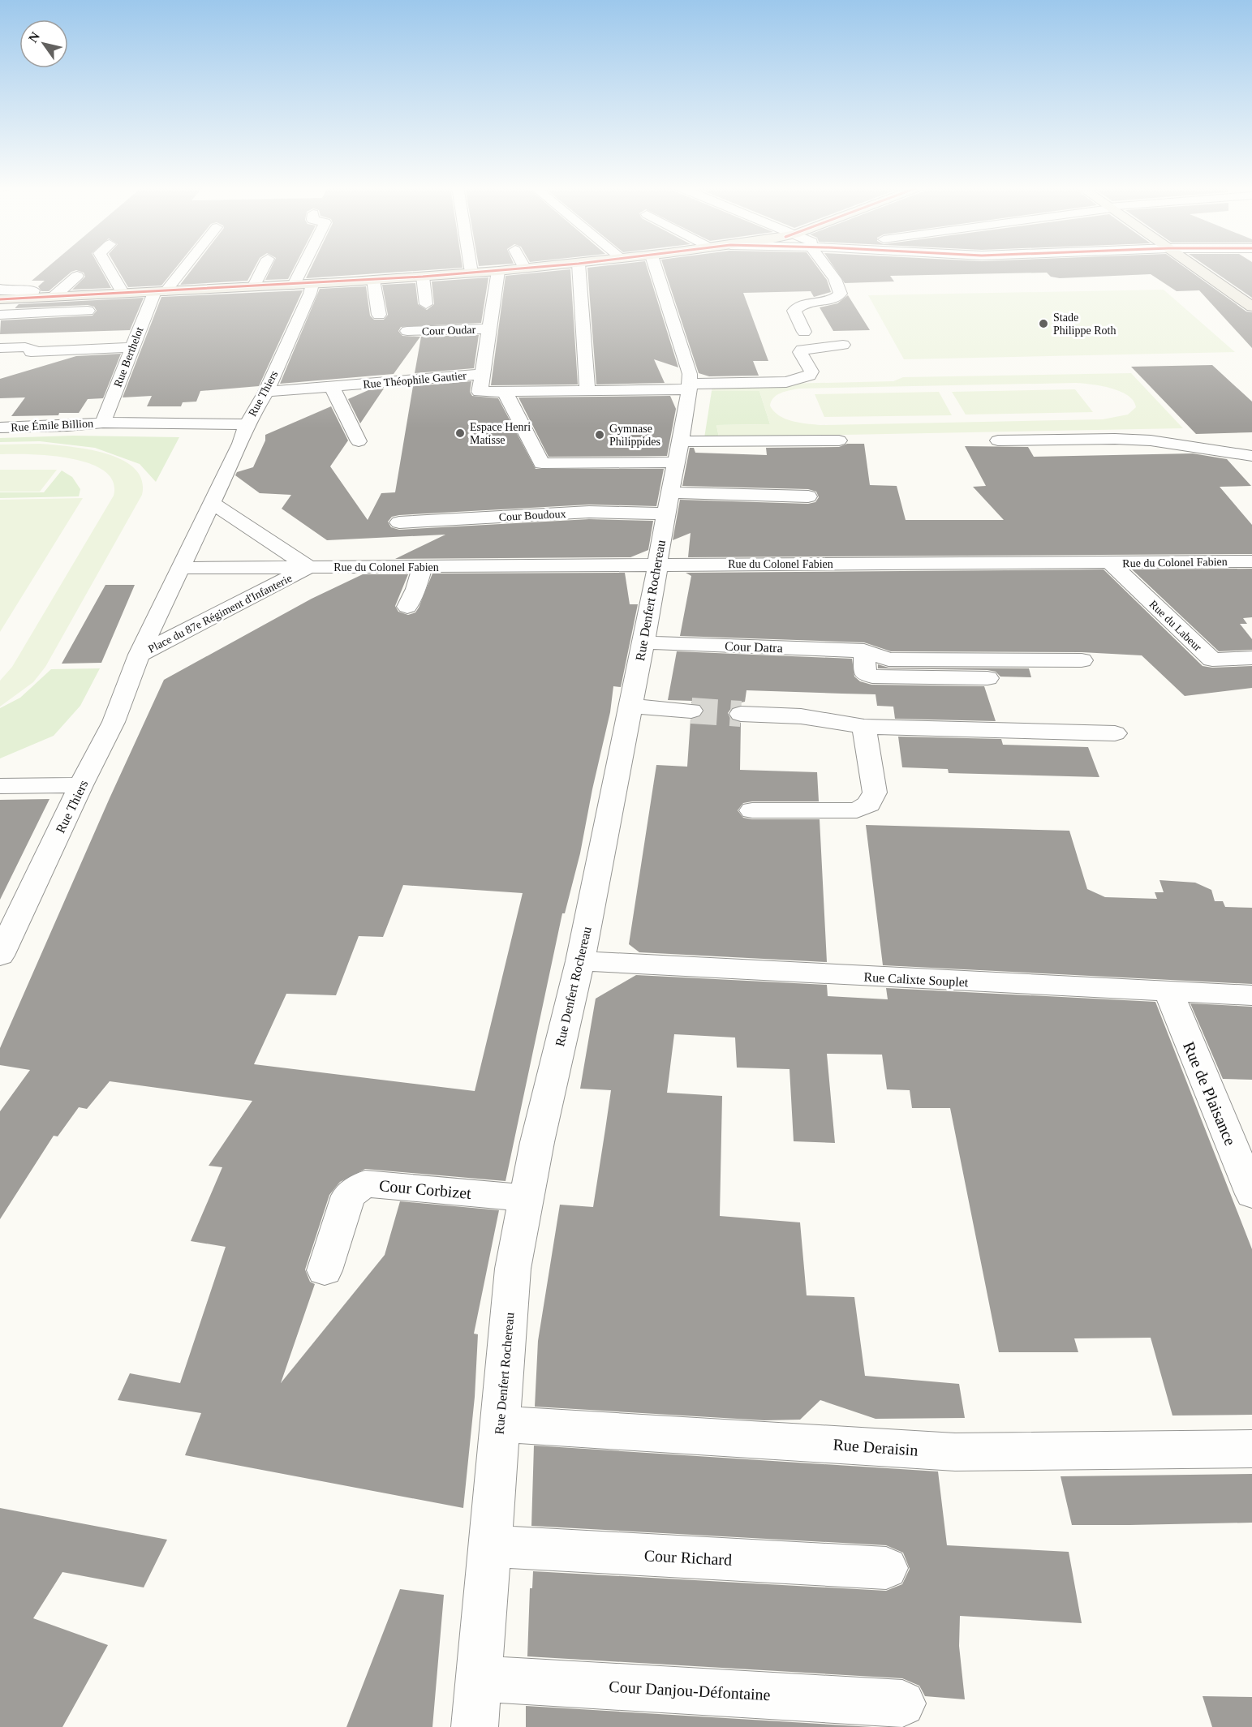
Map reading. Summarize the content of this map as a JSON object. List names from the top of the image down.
{
  "streets": {
    "street": [
      "Cour Oudar",
      "Rue Berthelot",
      "Rue Théophile Gautier",
      "Rue Thiers",
      "Rue Émile Billion",
      "Cour Boudoux",
      "Rue du Colonel Fabien",
      "Rue Denfert Rochereau",
      "Place du 87e Régiment d'Infanterie",
      "Rue du Labeur",
      "Cour Datra",
      "Rue Calixte Souplet",
      "Rue de Plaisance",
      "Cour Corbizet",
      "Rue Deraisin",
      "Cour Richard",
      "Cour Danjou-Défontaine"
    ]
  },
  "crossings": [
    ["Rue Berthelot", "Rue Émile Billion"],
    ["Rue Théophile Gautier", "Rue Thiers"],
    ["Rue Théophile Gautier", "Rue Denfert Rochereau"],
    ["Rue Thiers", "Rue Émile Billion"],
    ["Rue Thiers", "Place du 87e Régiment d'Infanterie"],
    ["Cour Boudoux", "Rue Denfert Rochereau"],
    ["Rue du Colonel Fabien", "Rue Denfert Rochereau"],
    ["Rue du Colonel Fabien", "Place du 87e Régiment d'Infanterie"],
    ["Rue du Colonel Fabien", "Rue du Labeur"],
    ["Rue Denfert Rochereau", "Cour Datra"],
    ["Rue Denfert Rochereau", "Rue Calixte Souplet"],
    ["Rue Denfert Rochereau", "Cour Corbizet"],
    ["Rue Denfert Rochereau", "Rue Deraisin"],
    ["Rue Denfert Rochereau", "Cour Richard"],
    ["Rue Denfert Rochereau", "Cour Danjou-Défontaine"],
    ["Rue Calixte Souplet", "Rue de Plaisance"]
  ],
  "places": ["Stade Philippe Roth", "Espace Henri Matisse", "Gymnase Philippides"],
  "north": "top left"
}
